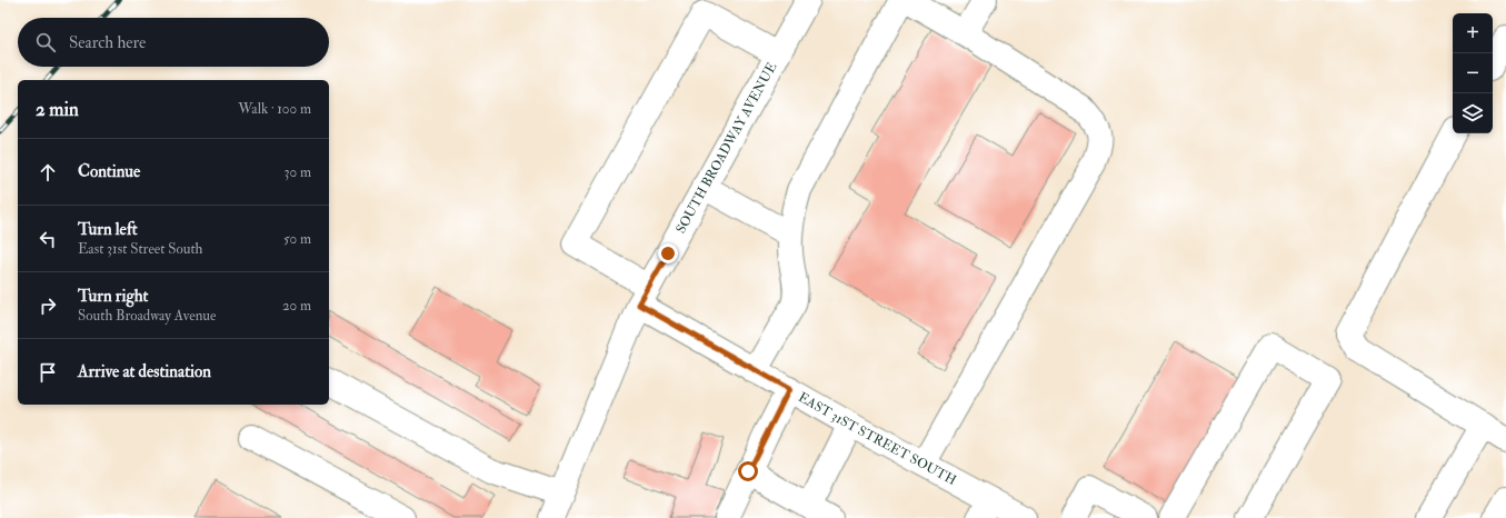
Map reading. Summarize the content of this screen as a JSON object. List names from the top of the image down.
{
  "streets": {
    "main road": ["SOUTH BROADWAY AVENUE", "EAST 31ST STREET SOUTH"]
  },
  "crossings": [
    ["SOUTH BROADWAY AVENUE", "EAST 31ST STREET SOUTH"]
  ],
  "page": {
    "map_buttons": ["+", "−"],
    "search": "Search here",
    "heading": ["2 min", "Walk · 100 m"],
    "list": [
      ["Continue", "30 m"],
      ["Turn left", "East 31st Street South", "50 m"],
      ["Turn right", "South Broadway Avenue", "20 m"],
      "Arrive at destination"
    ]
  }
}
